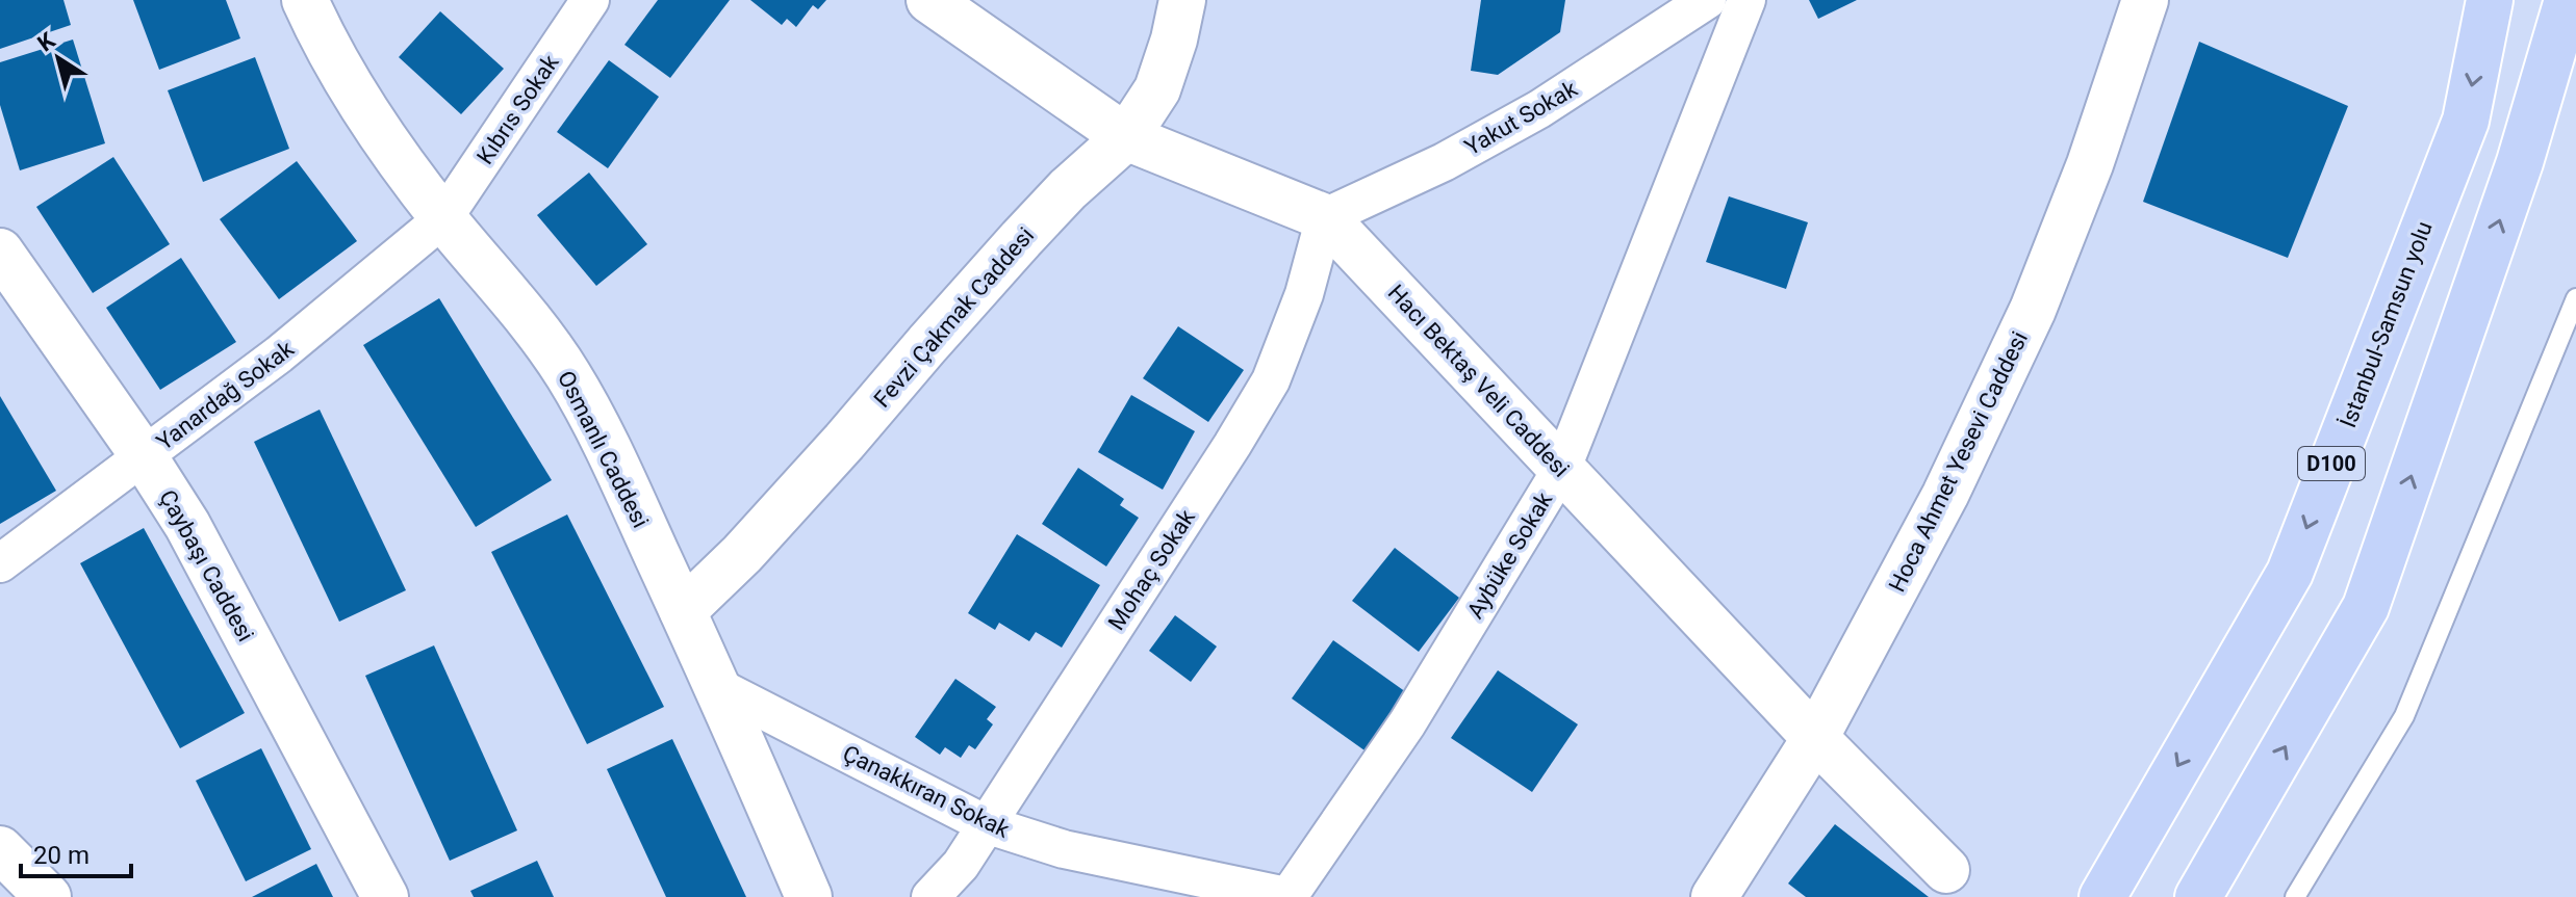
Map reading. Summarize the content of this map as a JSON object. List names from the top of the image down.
{
  "streets": {
    "highway": ["İstanbul-Samsun yolu", "D100"],
    "street": [
      "Kıbrıs Sokak",
      "Yakut Sokak",
      "Fevzi Çakmak Caddesi",
      "Hacı Bektaş Veli Caddesi",
      "Yanardağ Sokak",
      "Osmanlı Caddesi",
      "Hoca Ahmet Yesevi Caddesi",
      "Aybüke Sokak",
      "Çaybaşı Caddesi",
      "Mohaç Sokak",
      "Çanakkıran Sokak"
    ]
  },
  "crossings": [
    ["Kıbrıs Sokak", "Yanardağ Sokak"],
    ["Kıbrıs Sokak", "Osmanlı Caddesi"],
    ["Yakut Sokak", "Hacı Bektaş Veli Caddesi"],
    ["Yakut Sokak", "Mohaç Sokak"],
    ["Fevzi Çakmak Caddesi", "Hacı Bektaş Veli Caddesi"],
    ["Fevzi Çakmak Caddesi", "Osmanlı Caddesi"],
    ["Hacı Bektaş Veli Caddesi", "Hoca Ahmet Yesevi Caddesi"],
    ["Hacı Bektaş Veli Caddesi", "Aybüke Sokak"],
    ["Hacı Bektaş Veli Caddesi", "Mohaç Sokak"],
    ["Yanardağ Sokak", "Osmanlı Caddesi"],
    ["Yanardağ Sokak", "Çaybaşı Caddesi"],
    ["Osmanlı Caddesi", "Çanakkıran Sokak"],
    ["Aybüke Sokak", "Çanakkıran Sokak"],
    ["Mohaç Sokak", "Çanakkıran Sokak"]
  ],
  "scale_bar": "20 m",
  "north": "top left"
}
